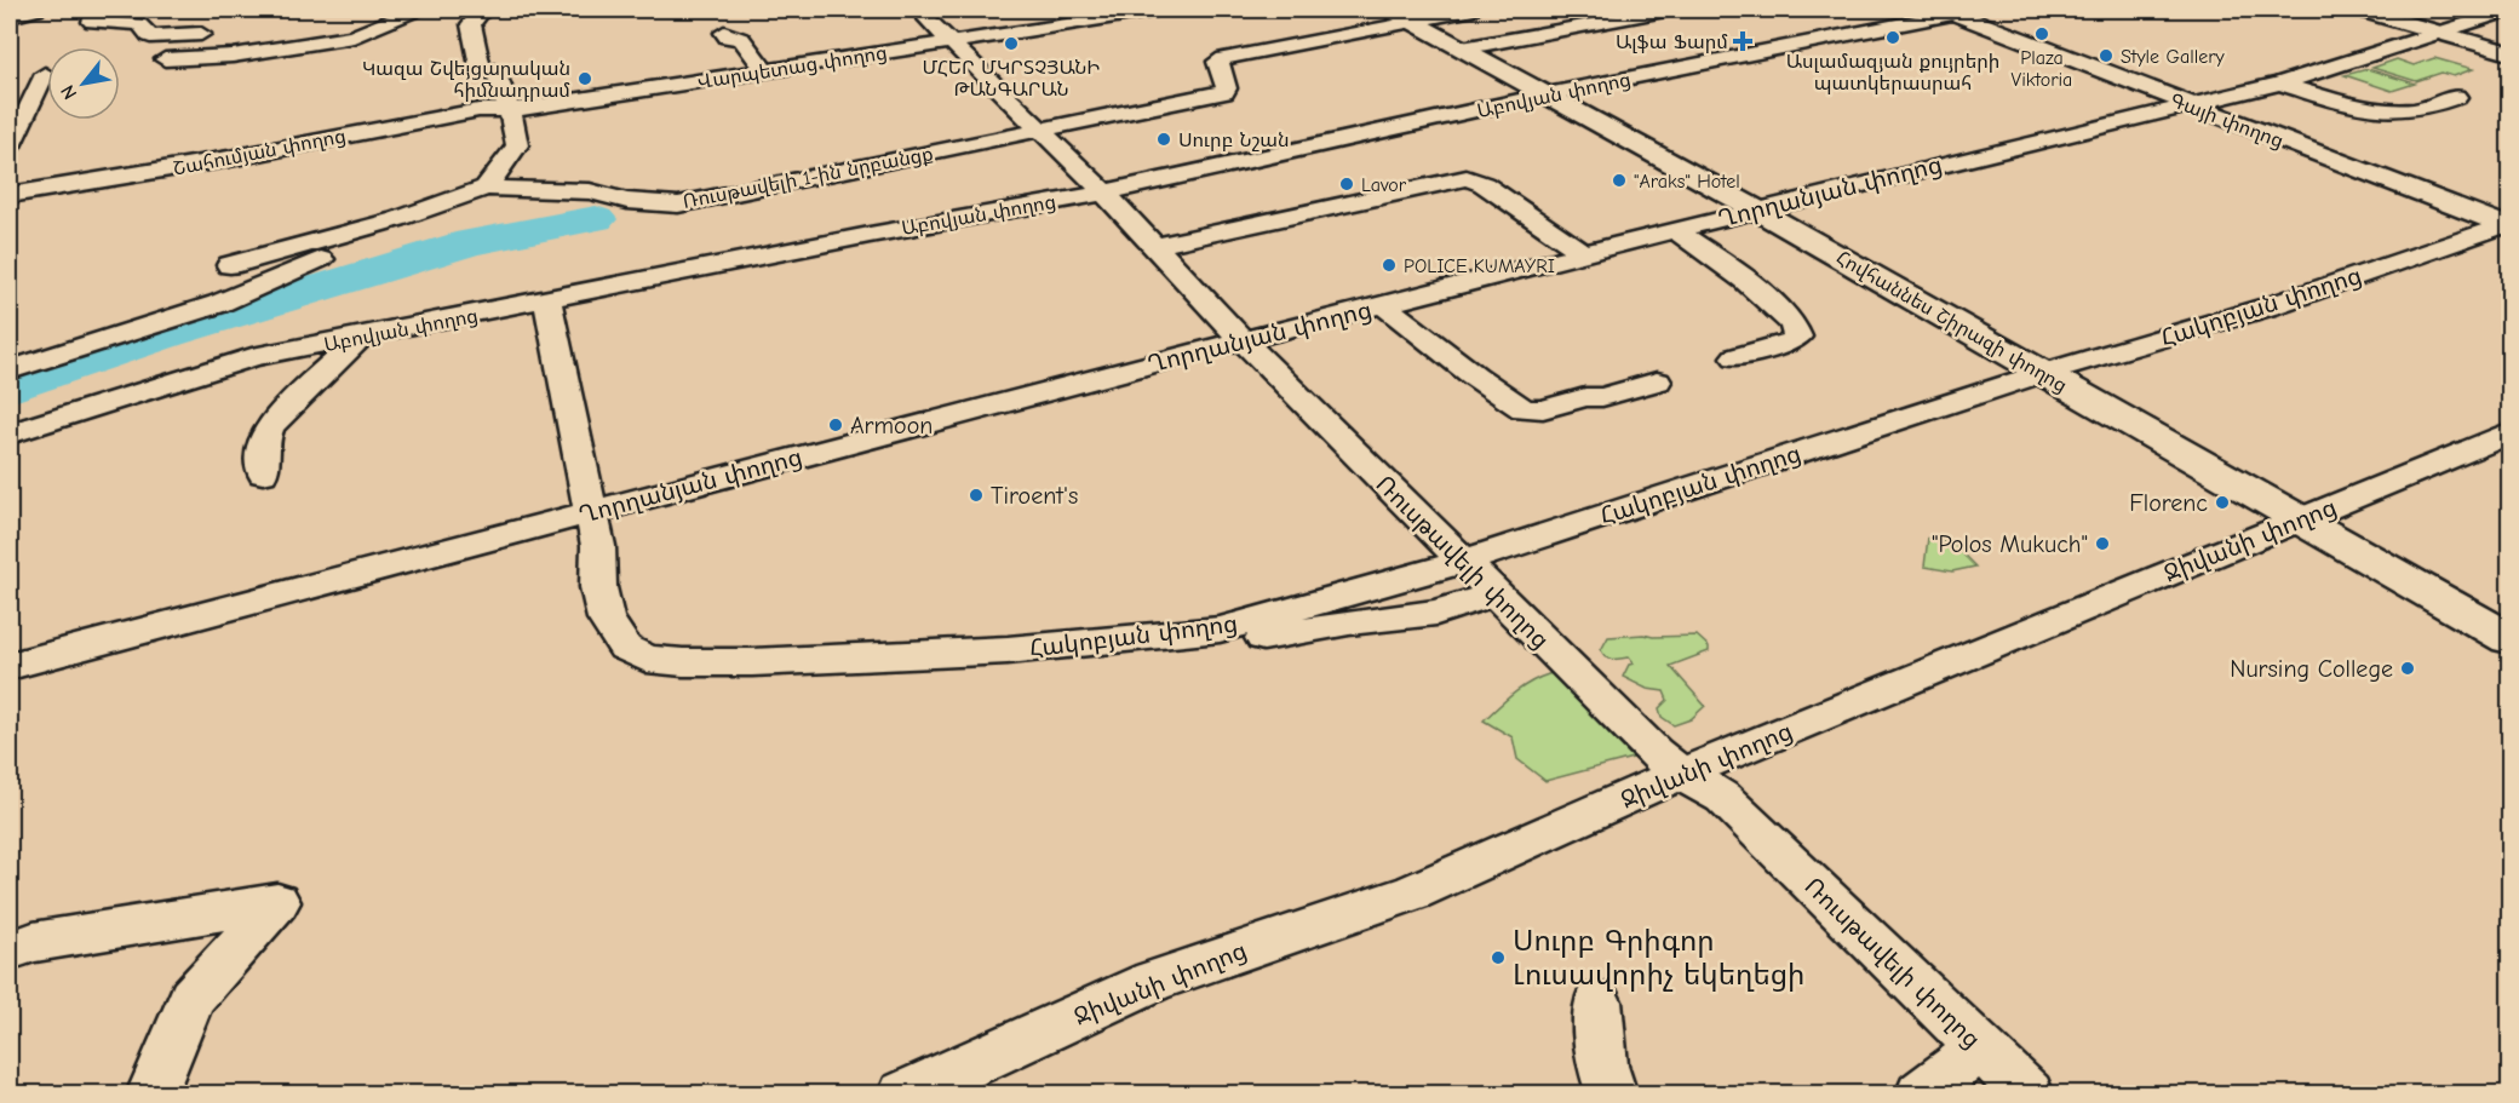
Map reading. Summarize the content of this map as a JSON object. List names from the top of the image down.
{
  "streets": {
    "street": [
      "Վարպետաց փողոց",
      "Աբովյան փողոց",
      "Գայի փողոց",
      "Շահումյան փողոց",
      "Ռուսթավելի 1-ին նրբանցք",
      "Ղորղանյան փողոց",
      "Հակոբյան փողոց",
      "Հովհաննես Շիրազի փողոց",
      "Ջիվանի փողոց",
      "Ռուսթավելի փողոց"
    ]
  },
  "crossings": [
    ["Վարպետաց փողոց", "Շահումյան փողոց"],
    ["Վարպետաց փողոց", "Ռուսթավելի փողոց"],
    ["Աբովյան փողոց", "Գայի փողոց"],
    ["Աբովյան փողոց", "Հակոբյան փողոց"],
    ["Աբովյան փողոց", "Հովհաննես Շիրազի փողոց"],
    ["Աբովյան փողոց", "Ռուսթավելի փողոց"],
    ["Գայի փողոց", "Ղորղանյան փողոց"],
    ["Գայի փողոց", "Հակոբյան փողոց"],
    ["Ռուսթավելի 1-ին նրբանցք", "Հովհաննես Շիրազի փողոց"],
    ["Ռուսթավելի 1-ին նրբանցք", "Ռուսթավելի փողոց"],
    ["Ղորղանյան փողոց", "Հակոբյան փողոց"],
    ["Ղորղանյան փողոց", "Հովհաննես Շիրազի փողոց"],
    ["Ղորղանյան փողոց", "Ռուսթավելի փողոց"],
    ["Հակոբյան փողոց", "Հովհաննես Շիրազի փողոց"],
    ["Հակոբյան փողոց", "Ռուսթավելի փողոց"],
    ["Հովհաննես Շիրազի փողոց", "Ջիվանի փողոց"],
    ["Ջիվանի փողոց", "Ռուսթավելի փողոց"]
  ],
  "places": {
    "other": [
      "Plaza Viktoria",
      "Ասլամազյան քույրերի պատկերասրահ",
      "ՄՀԵՐ ՄԿՐՏՉՅԱՆԻ ԹԱՆԳԱՐԱՆ",
      "Style Gallery",
      "Կազա Շվեյցարական հիմնադրամ",
      "Սուրբ Նշան",
      "\"Araks\" Hotel",
      "Lavor",
      "POLICE KUMAYRI",
      "Armoon",
      "Tiroent's",
      "Florenc",
      "\"Polos Mukuch\"",
      "Nursing College",
      "Սուրբ Գրիգոր Լուսավորիչ եկեղեցի"
    ],
    "health": ["Ալֆա Ֆարմ"]
  },
  "north": "bottom left"
}
